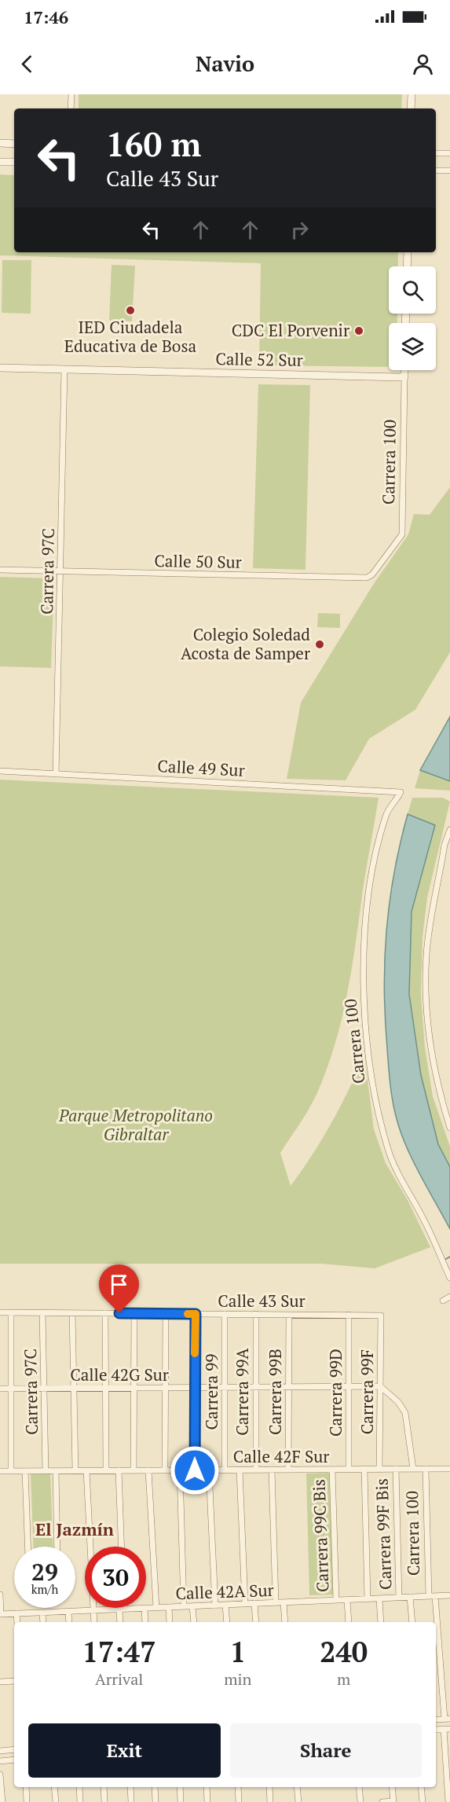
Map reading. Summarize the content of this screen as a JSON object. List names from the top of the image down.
{
  "streets": {
    "street": [
      "Calle 52 Sur",
      "Carrera 100",
      "Calle 50 Sur",
      "Carrera 97C",
      "Calle 49 Sur",
      "Calle 43 Sur",
      "Calle 42G Sur",
      "Carrera 99",
      "Carrera 99A",
      "Carrera 99B",
      "Carrera 99F",
      "Carrera 99D",
      "Calle 42F Sur",
      "Carrera 99F Bis",
      "Carrera 99C Bis",
      "Calle 42A Sur"
    ]
  },
  "crossings": [
    ["Calle 52 Sur", "Carrera 100"],
    ["Calle 52 Sur", "Carrera 97C"],
    ["Carrera 100", "Calle 50 Sur"],
    ["Carrera 100", "Calle 49 Sur"],
    ["Carrera 100", "Calle 42F Sur"],
    ["Carrera 100", "Calle 42A Sur"],
    ["Calle 50 Sur", "Carrera 97C"],
    ["Carrera 97C", "Calle 49 Sur"],
    ["Carrera 97C", "Calle 43 Sur"],
    ["Carrera 97C", "Calle 42G Sur"],
    ["Carrera 97C", "Calle 42F Sur"],
    ["Calle 43 Sur", "Carrera 99"],
    ["Calle 43 Sur", "Carrera 99A"],
    ["Calle 43 Sur", "Carrera 99B"],
    ["Calle 43 Sur", "Carrera 99F"],
    ["Calle 43 Sur", "Carrera 99D"],
    ["Calle 42G Sur", "Carrera 99"],
    ["Calle 42G Sur", "Carrera 99A"],
    ["Calle 42G Sur", "Carrera 99B"],
    ["Calle 42G Sur", "Carrera 99F"],
    ["Calle 42G Sur", "Carrera 99D"],
    ["Carrera 99", "Calle 42F Sur"],
    ["Carrera 99A", "Calle 42F Sur"],
    ["Carrera 99B", "Calle 42F Sur"],
    ["Carrera 99F", "Calle 42F Sur"],
    ["Carrera 99D", "Calle 42F Sur"],
    ["Calle 42F Sur", "Carrera 99F Bis"],
    ["Calle 42F Sur", "Carrera 99C Bis"],
    ["Carrera 99F Bis", "Calle 42A Sur"],
    ["Carrera 99C Bis", "Calle 42A Sur"]
  ],
  "districts": ["El Jazmín"],
  "parks": ["Parque Metropolitano Gibraltar"],
  "places": ["IED Ciudadela Educativa de Bosa", "CDC El Porvenir", "Colegio Soledad Acosta de Samper"],
  "page": {
    "status": "17:46",
    "header": "Navio",
    "turn": ["160 m", "Calle 43 Sur"],
    "speed": "29 km/h",
    "limit": "30",
    "eta": [
      "17:47",
      "Arrival",
      "1",
      "min",
      "240",
      "m"
    ],
    "buttons": ["Exit", "Share"]
  }
}
